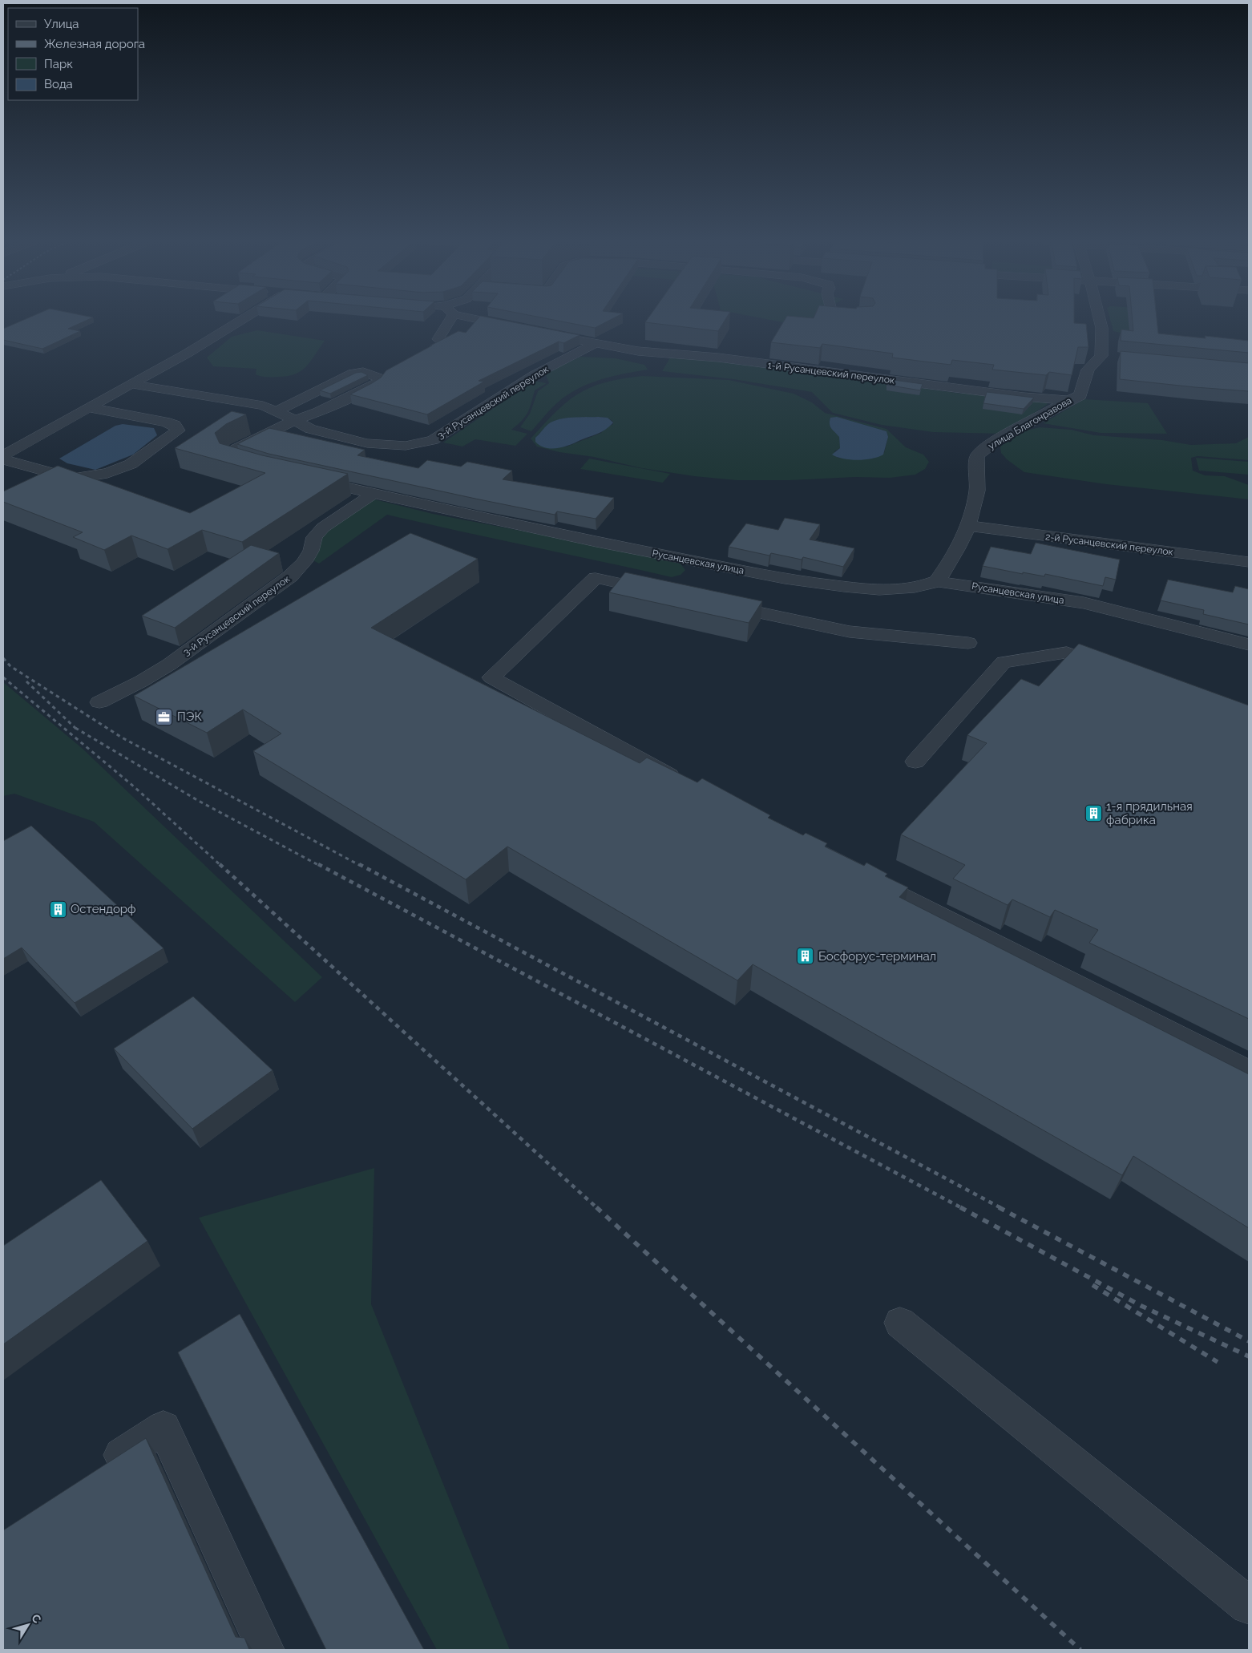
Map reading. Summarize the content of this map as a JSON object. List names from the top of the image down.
{
  "streets": {
    "street": [
      "1-й Русанцевский переулок",
      "3-й Русанцевский переулок",
      "улица Благонравова",
      "2-й Русанцевский переулок",
      "Русанцевская улица"
    ]
  },
  "crossings": [
    ["1-й Русанцевский переулок", "3-й Русанцевский переулок"],
    ["1-й Русанцевский переулок", "улица Благонравова"],
    ["3-й Русанцевский переулок", "Русанцевская улица"],
    ["улица Благонравова", "2-й Русанцевский переулок"],
    ["улица Благонравова", "Русанцевская улица"]
  ],
  "places": {
    "office": ["ПЭК"],
    "building": ["1-я прядильная фабрика", "Остендорф", "Босфорус-терминал"]
  },
  "legend": [
    "Улица",
    "Железная дорога",
    "Парк",
    "Вода"
  ],
  "north": "top right"
}
